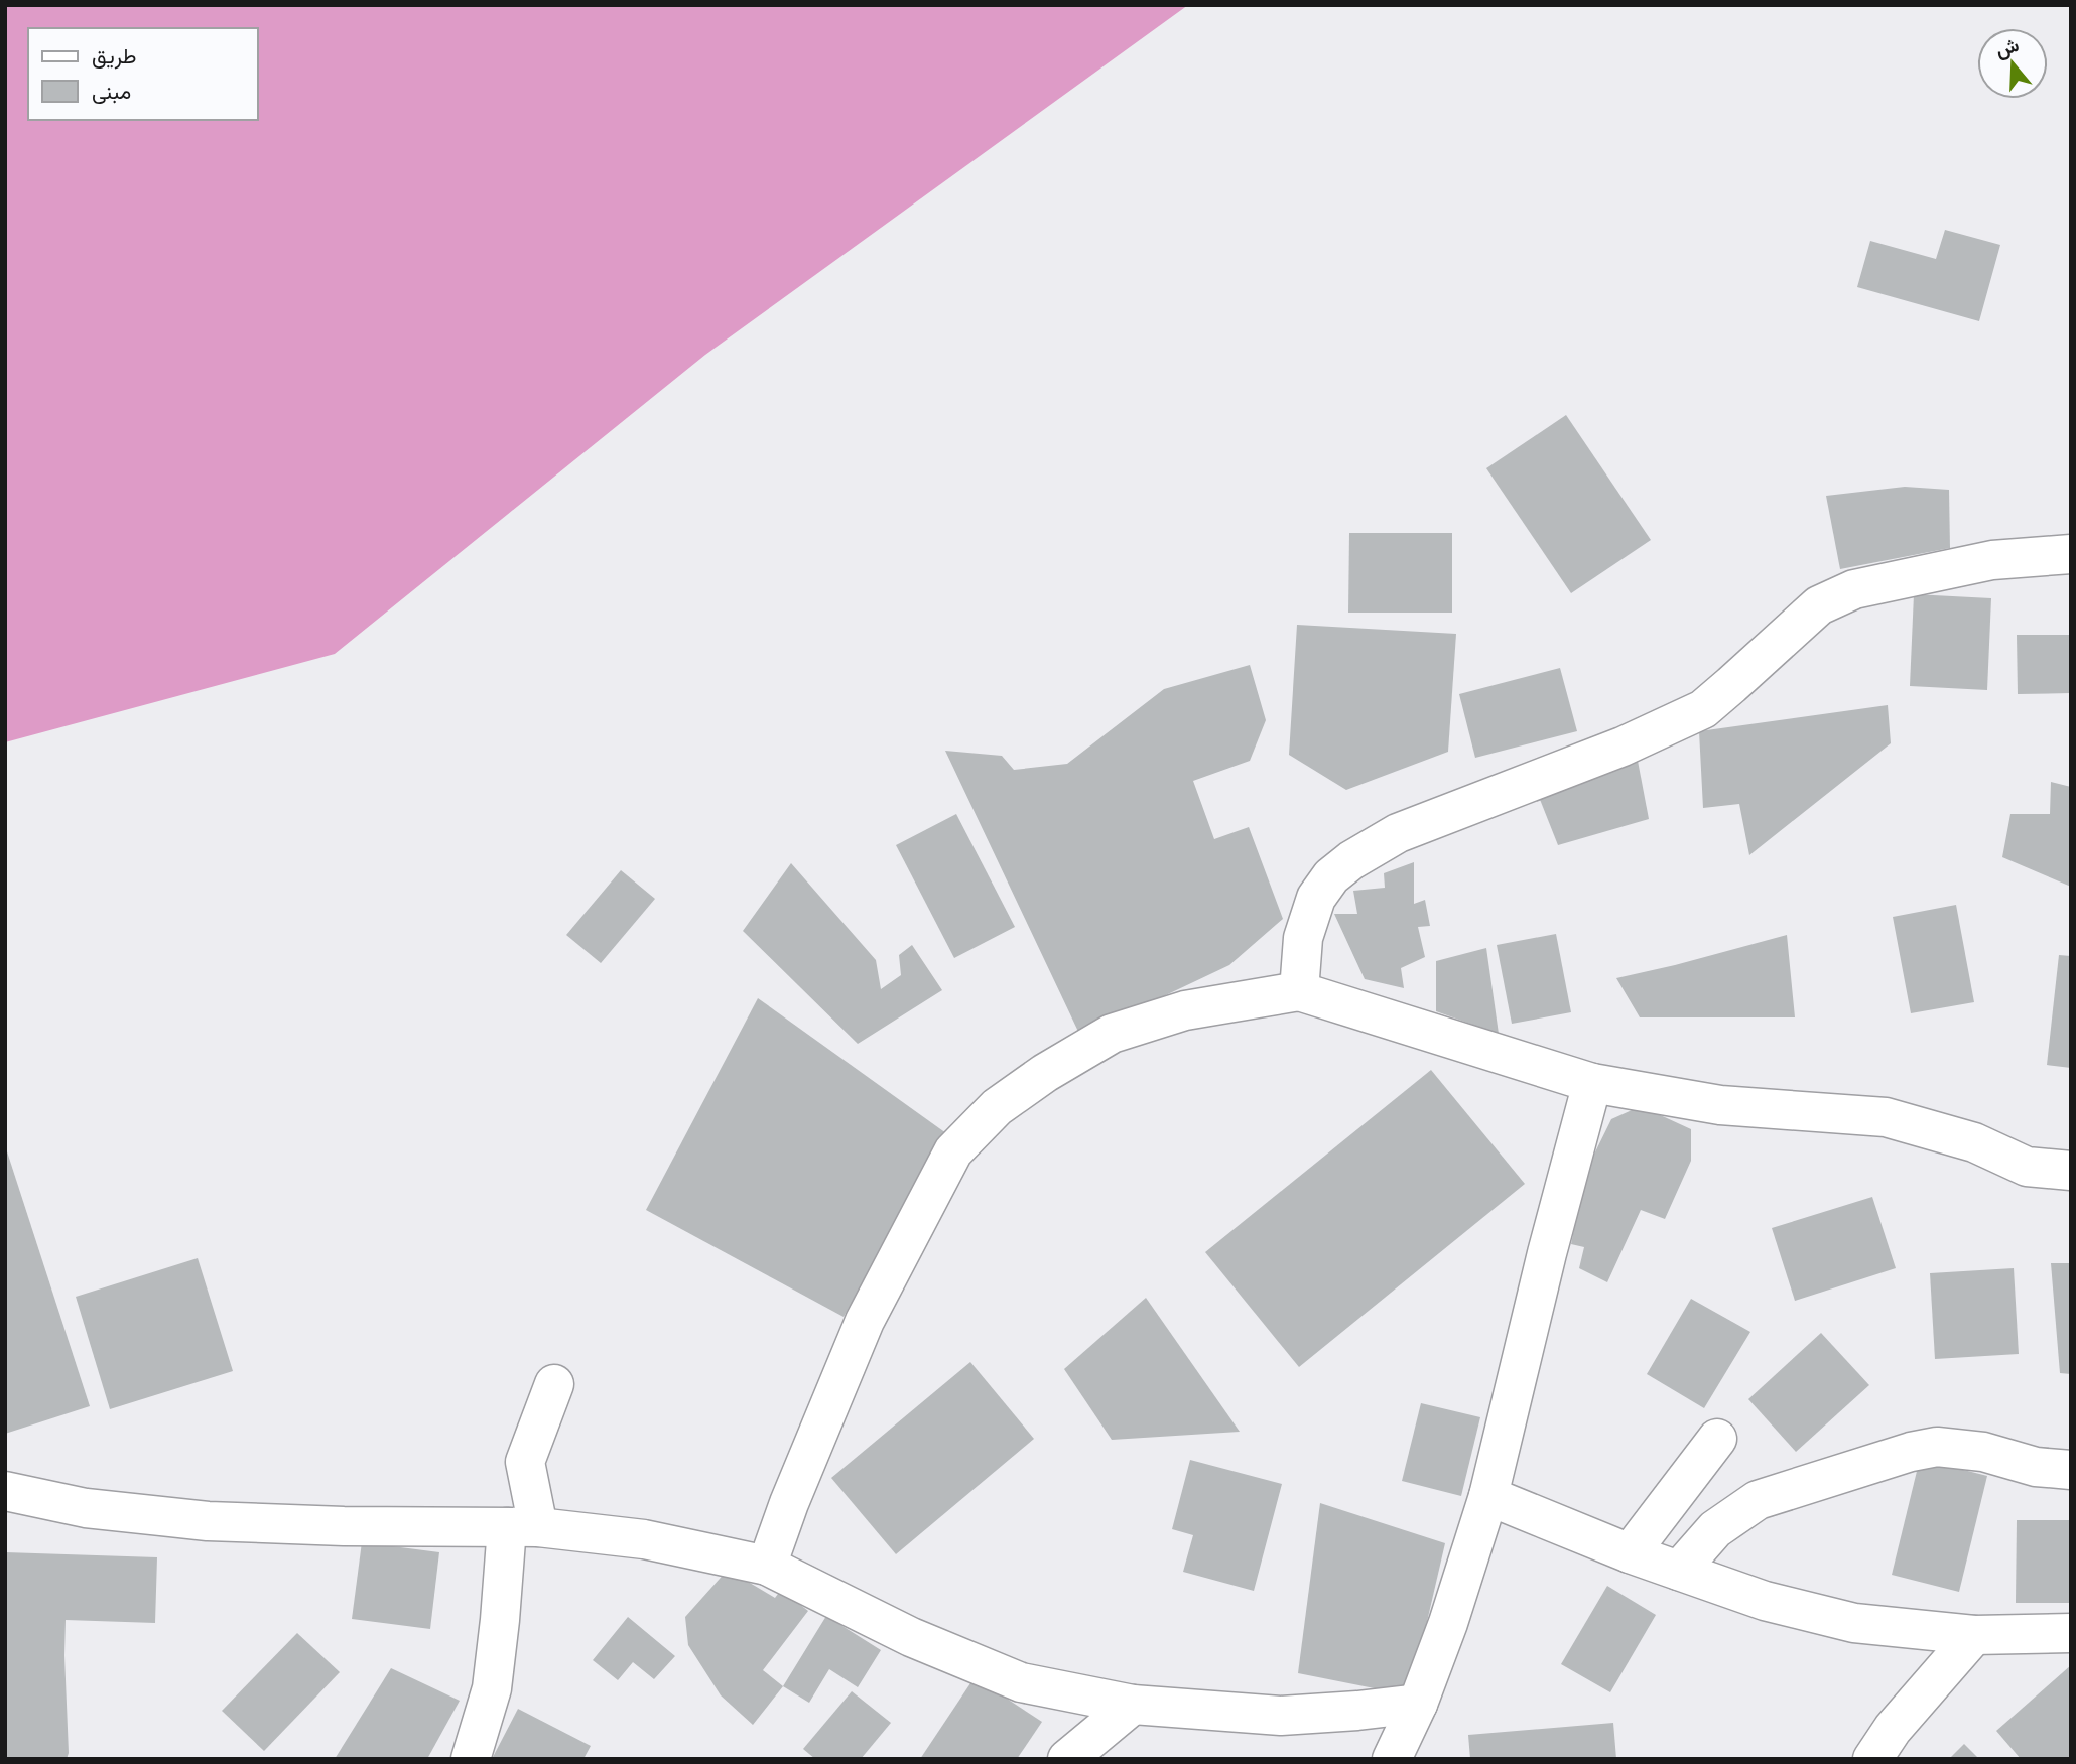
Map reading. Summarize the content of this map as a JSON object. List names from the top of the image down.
{
  "legend": ["طريق", "مبنى"],
  "north": "top"
}
